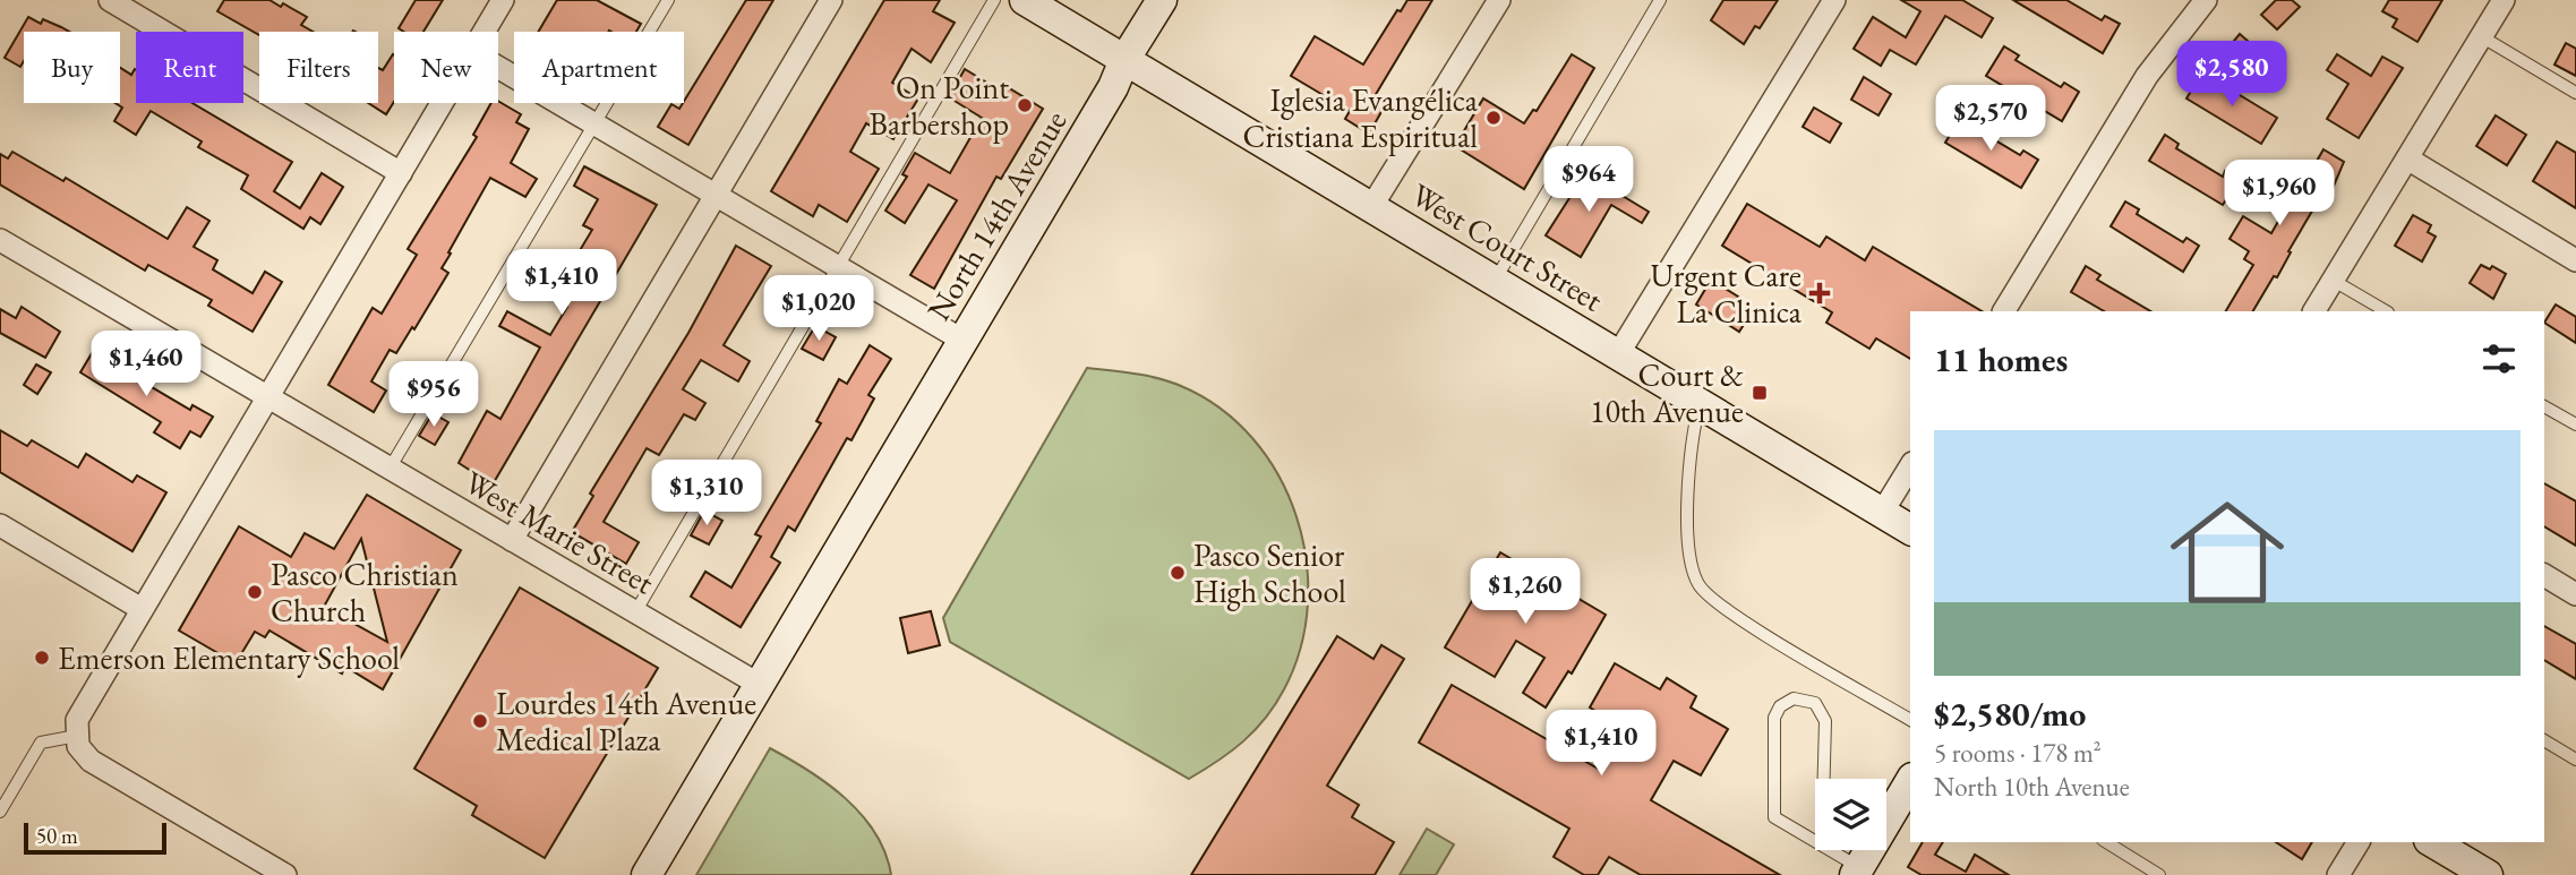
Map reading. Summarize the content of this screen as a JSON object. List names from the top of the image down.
{
  "streets": {
    "street": ["North 14th Avenue", "West Court Street", "West Marie Street"]
  },
  "crossings": [
    ["North 14th Avenue", "West Court Street"],
    ["North 14th Avenue", "West Marie Street"]
  ],
  "places": {
    "other": [
      "On Point Barbershop",
      "Iglesia Evangélica Cristiana Espiritual",
      "Pasco Senior High School",
      "Pasco Christian Church",
      "Emerson Elementary School",
      "Lourdes 14th Avenue Medical Plaza"
    ],
    "health": ["Urgent Care La Clinica"],
    "transit": ["Court & 10th Avenue"]
  },
  "scale_bar": "50 m",
  "page": {
    "chip": [
      "Buy",
      "Rent",
      "Filters",
      "New",
      "Apartment"
    ],
    "price": [
      "$2,580",
      "$2,570",
      "$964",
      "$1,960",
      "$1,410",
      "$1,020",
      "$1,460",
      "$956",
      "$1,310",
      "$1,260",
      "$1,410"
    ],
    "heading": "11 homes",
    "list": [
      {
        "name": "$2,580/mo",
        "note": "5 rooms · 178 m² · North 10th Avenue"
      }
    ],
    "scale": "50 m"
  }
}
